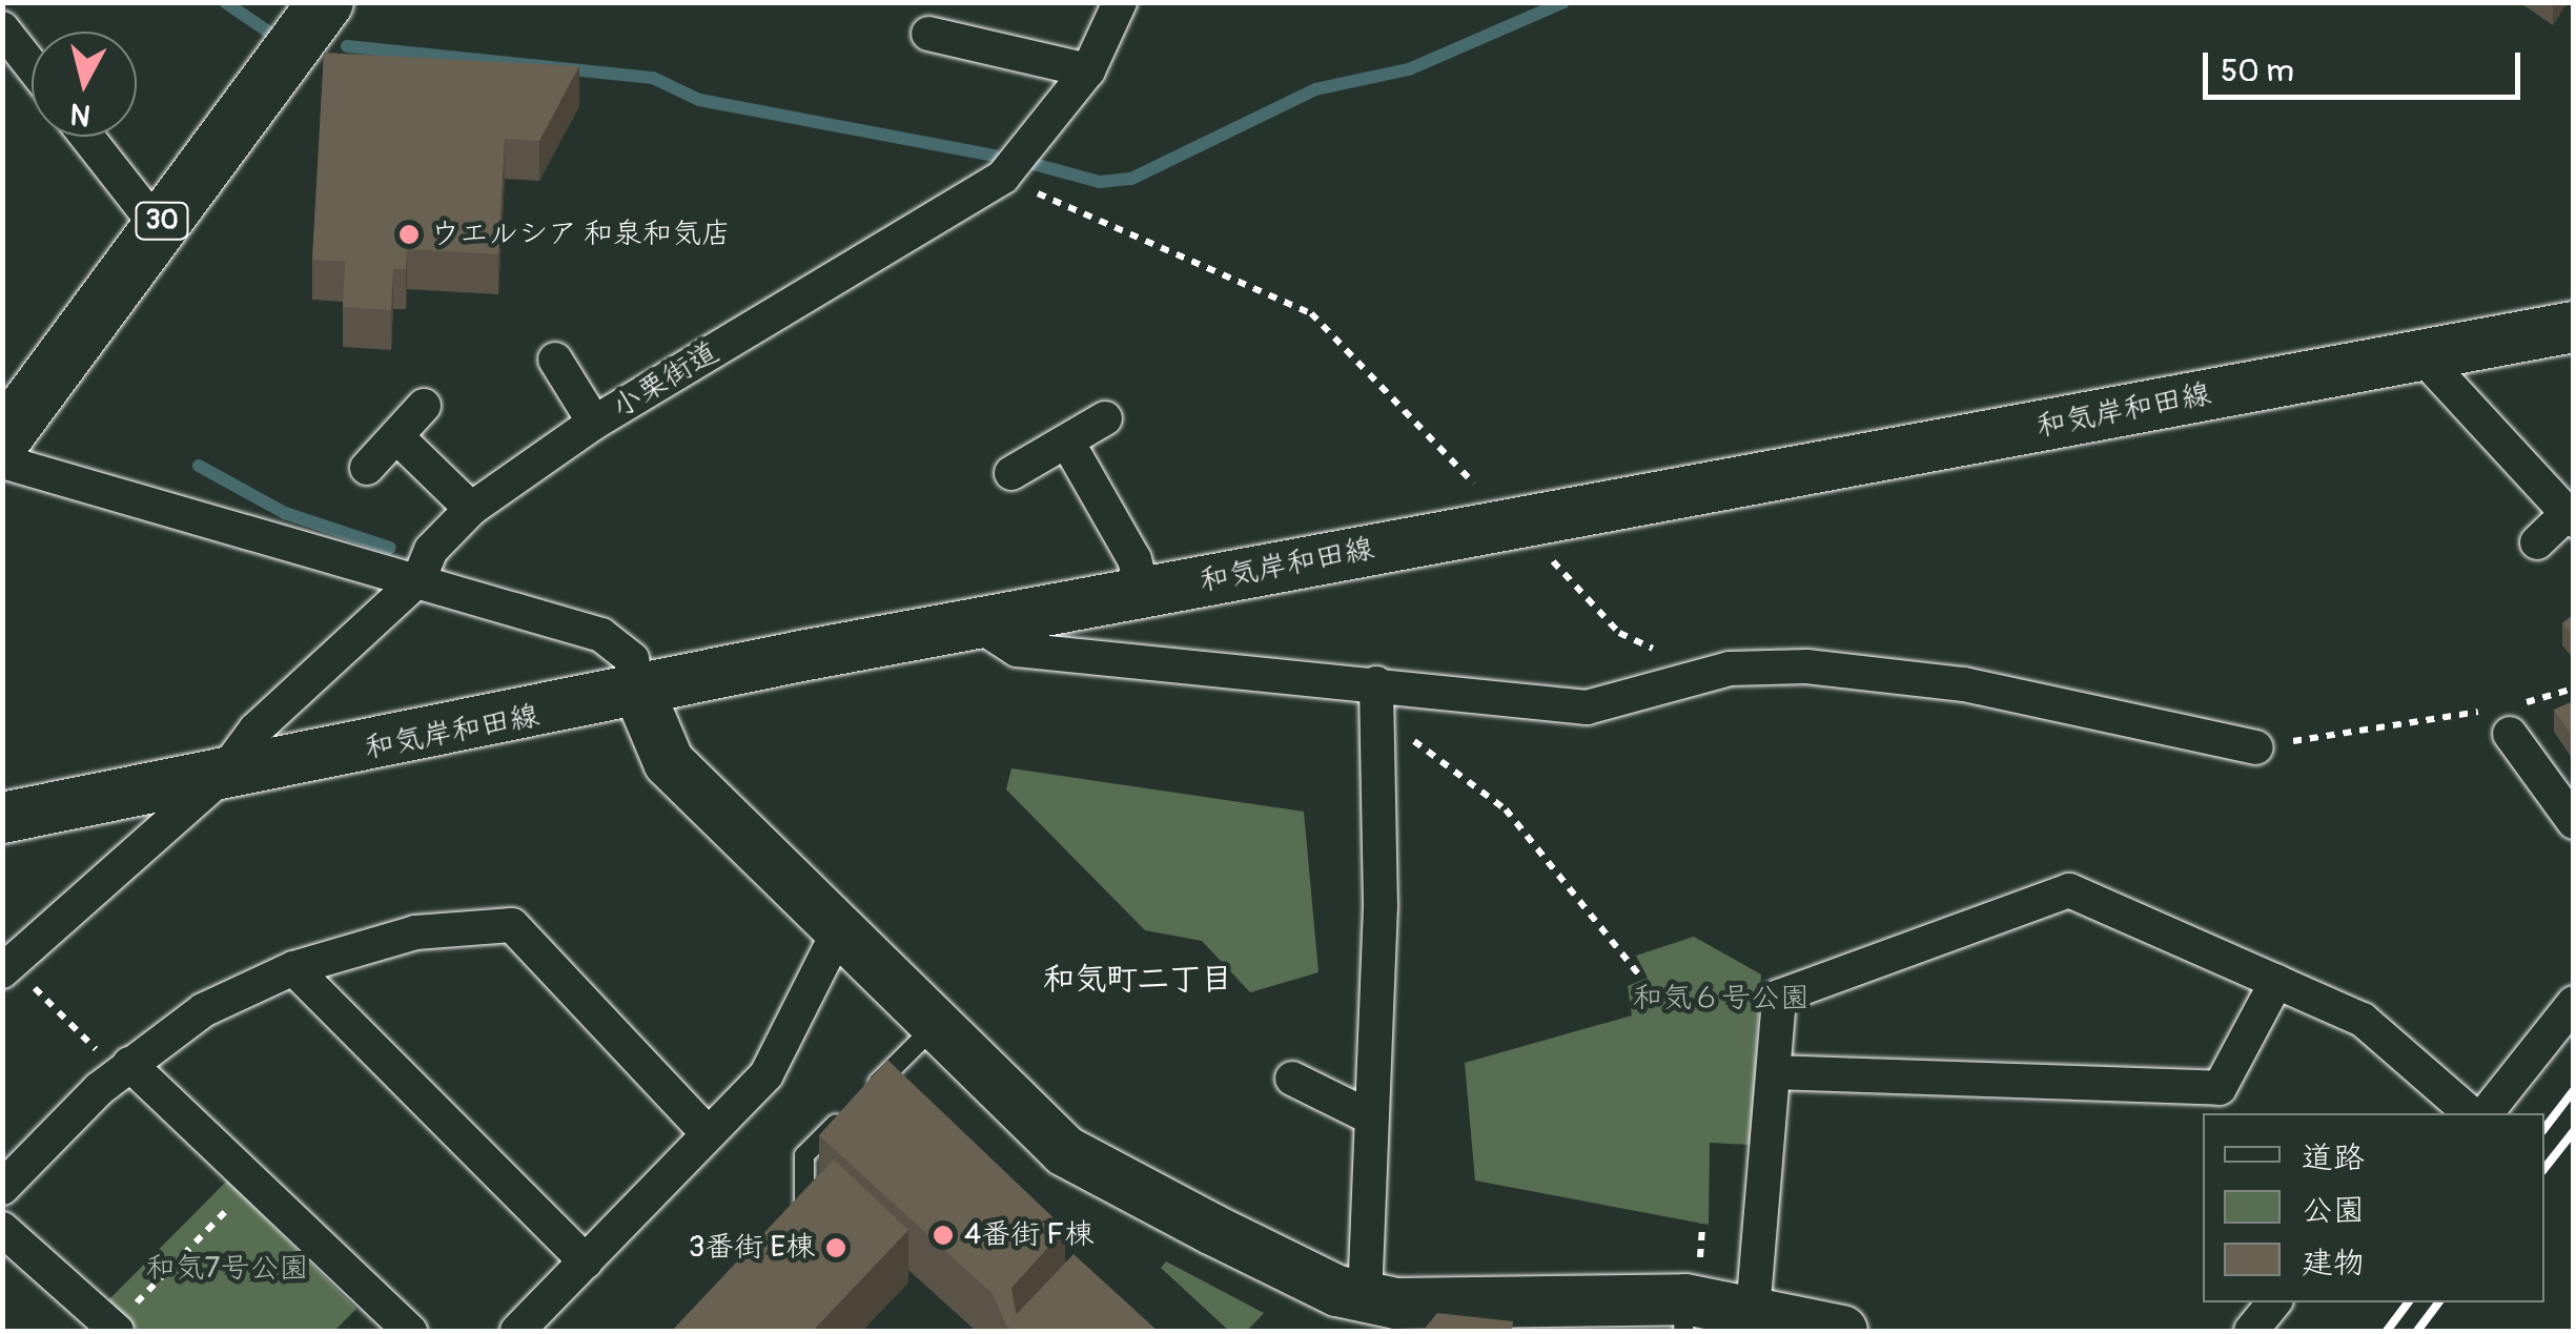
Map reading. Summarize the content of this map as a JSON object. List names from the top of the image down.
{
  "streets": {
    "main road": ["30", "和気岸和田線"],
    "street": ["小栗街道"]
  },
  "crossings": [
    ["小栗街道", "和気岸和田線"]
  ],
  "districts": ["和気町二丁目"],
  "parks": ["和気６号公園", "和気7号公園"],
  "places": ["ウエルシア 和泉和気店", "4番街 F棟", "3番街 E棟"],
  "legend": ["道路", "公園", "建物"],
  "scale_bar": "50 m",
  "north": "bottom"
}
